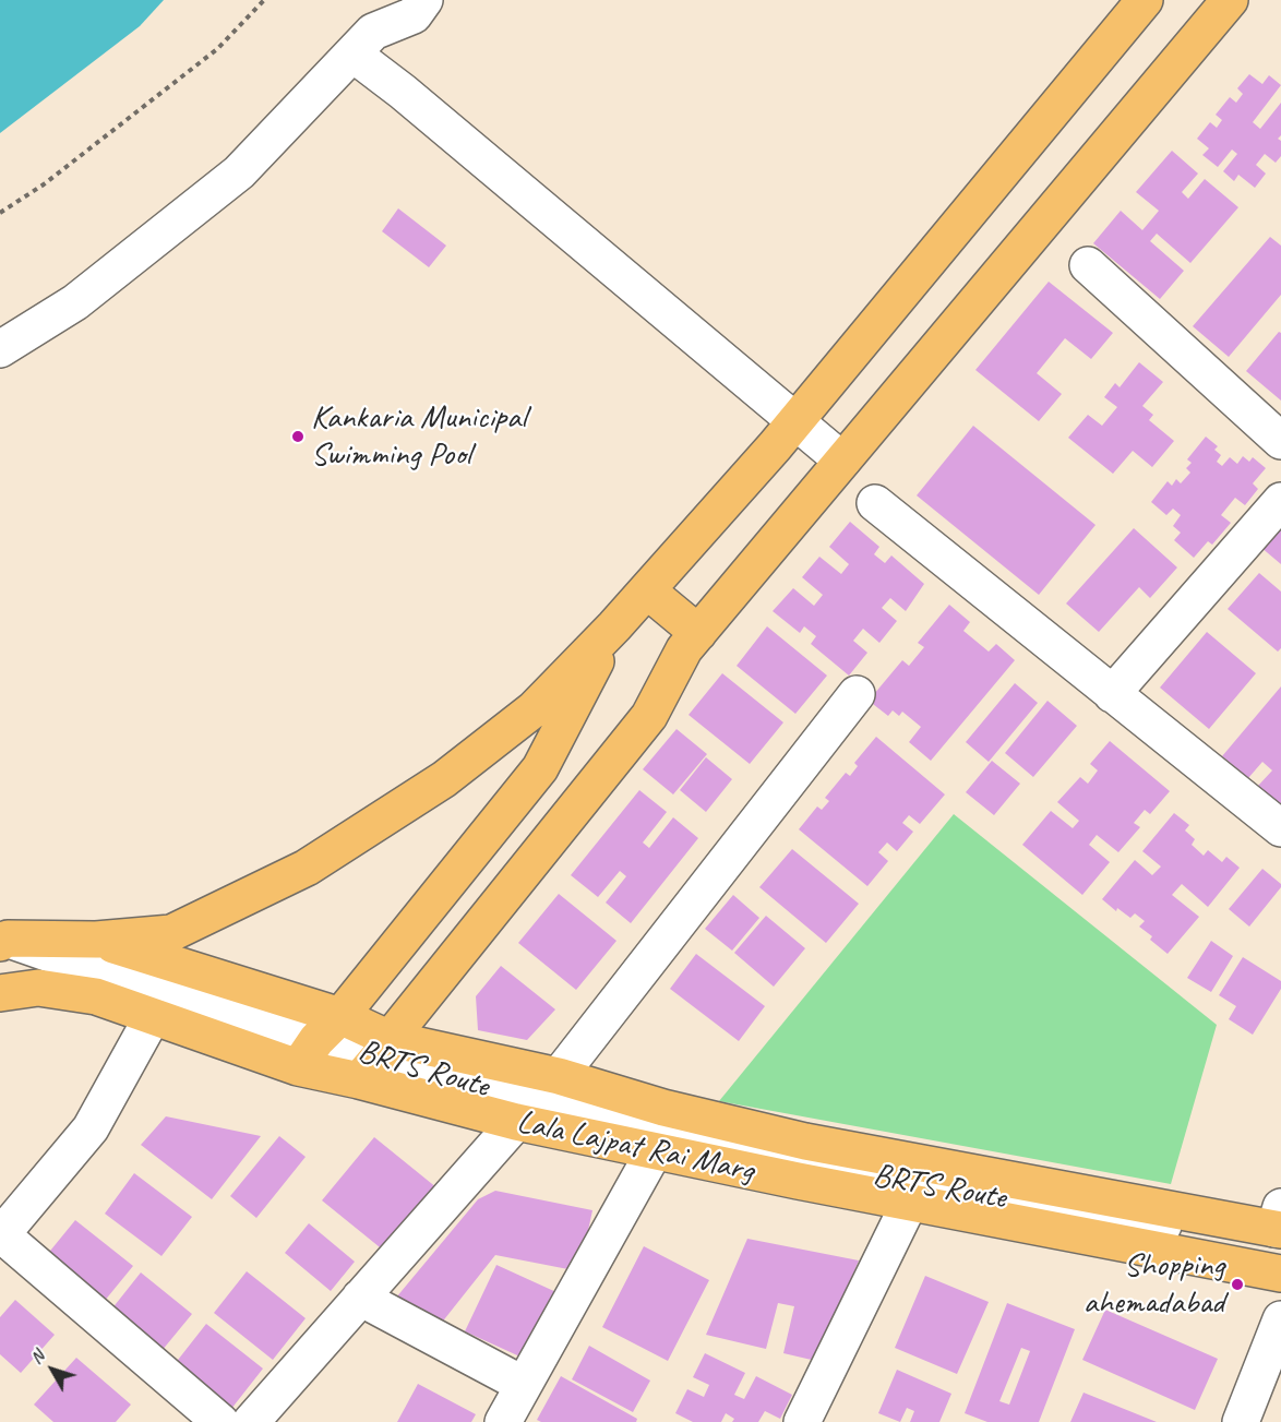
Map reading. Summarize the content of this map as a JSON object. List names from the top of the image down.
{
  "streets": {
    "main road": ["Lala Lajpat Rai Marg"],
    "street": ["BRTS Route"]
  },
  "crossings": [
    ["BRTS Route", "Lala Lajpat Rai Marg"]
  ],
  "places": ["Kankaria Municipal Swimming Pool", "Shopping ahemadabad"],
  "north": "top left"
}
